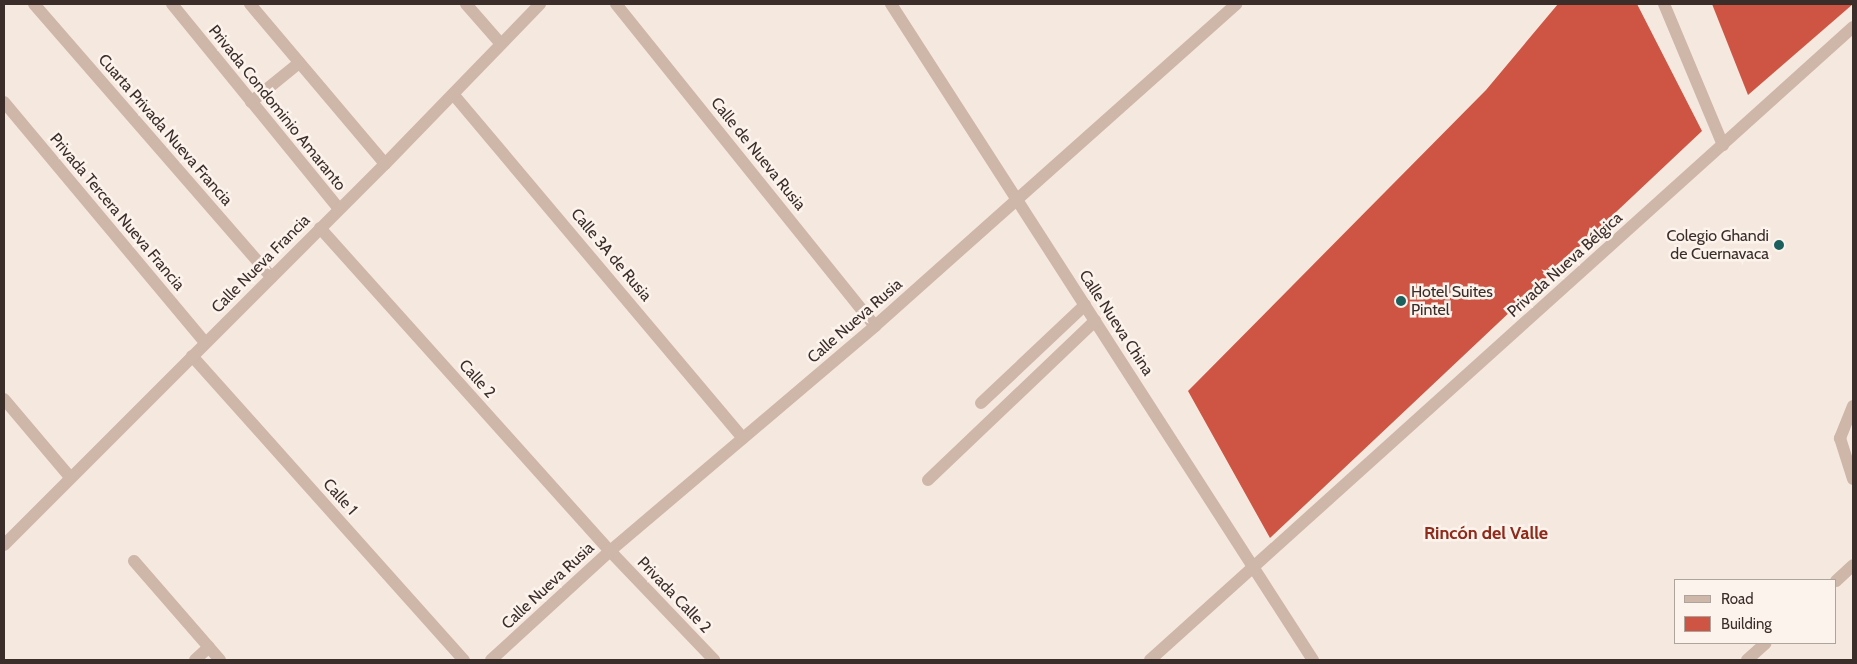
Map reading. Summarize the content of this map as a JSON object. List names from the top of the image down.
{
  "streets": {
    "street": [
      "Privada Condominio Amaranto",
      "Cuarta Privada Nueva Francia",
      "Calle de Nueva Rusia",
      "Privada Tercera Nueva Francia",
      "Calle 3A de Rusia",
      "Calle Nueva Francia",
      "Privada Nueva Bélgica",
      "Calle Nueva Rusia",
      "Calle Nueva China",
      "Calle 2",
      "Calle 1",
      "Privada Calle 2"
    ]
  },
  "crossings": [
    ["Privada Condominio Amaranto", "Calle Nueva Francia"],
    ["Cuarta Privada Nueva Francia", "Calle Nueva Francia"],
    ["Calle de Nueva Rusia", "Calle Nueva Rusia"],
    ["Privada Tercera Nueva Francia", "Calle Nueva Francia"],
    ["Calle 3A de Rusia", "Calle Nueva Francia"],
    ["Calle 3A de Rusia", "Calle Nueva Rusia"],
    ["Calle Nueva Francia", "Calle 2"],
    ["Calle Nueva Francia", "Calle 1"],
    ["Privada Nueva Bélgica", "Calle Nueva China"],
    ["Calle Nueva Rusia", "Calle Nueva China"],
    ["Calle Nueva Rusia", "Calle 2"],
    ["Calle Nueva Rusia", "Privada Calle 2"],
    ["Calle 2", "Privada Calle 2"]
  ],
  "districts": ["Rincón del Valle"],
  "places": ["Colegio Ghandi de Cuernavaca", "Hotel Suites Pintel"],
  "legend": ["Road", "Building"]
}
